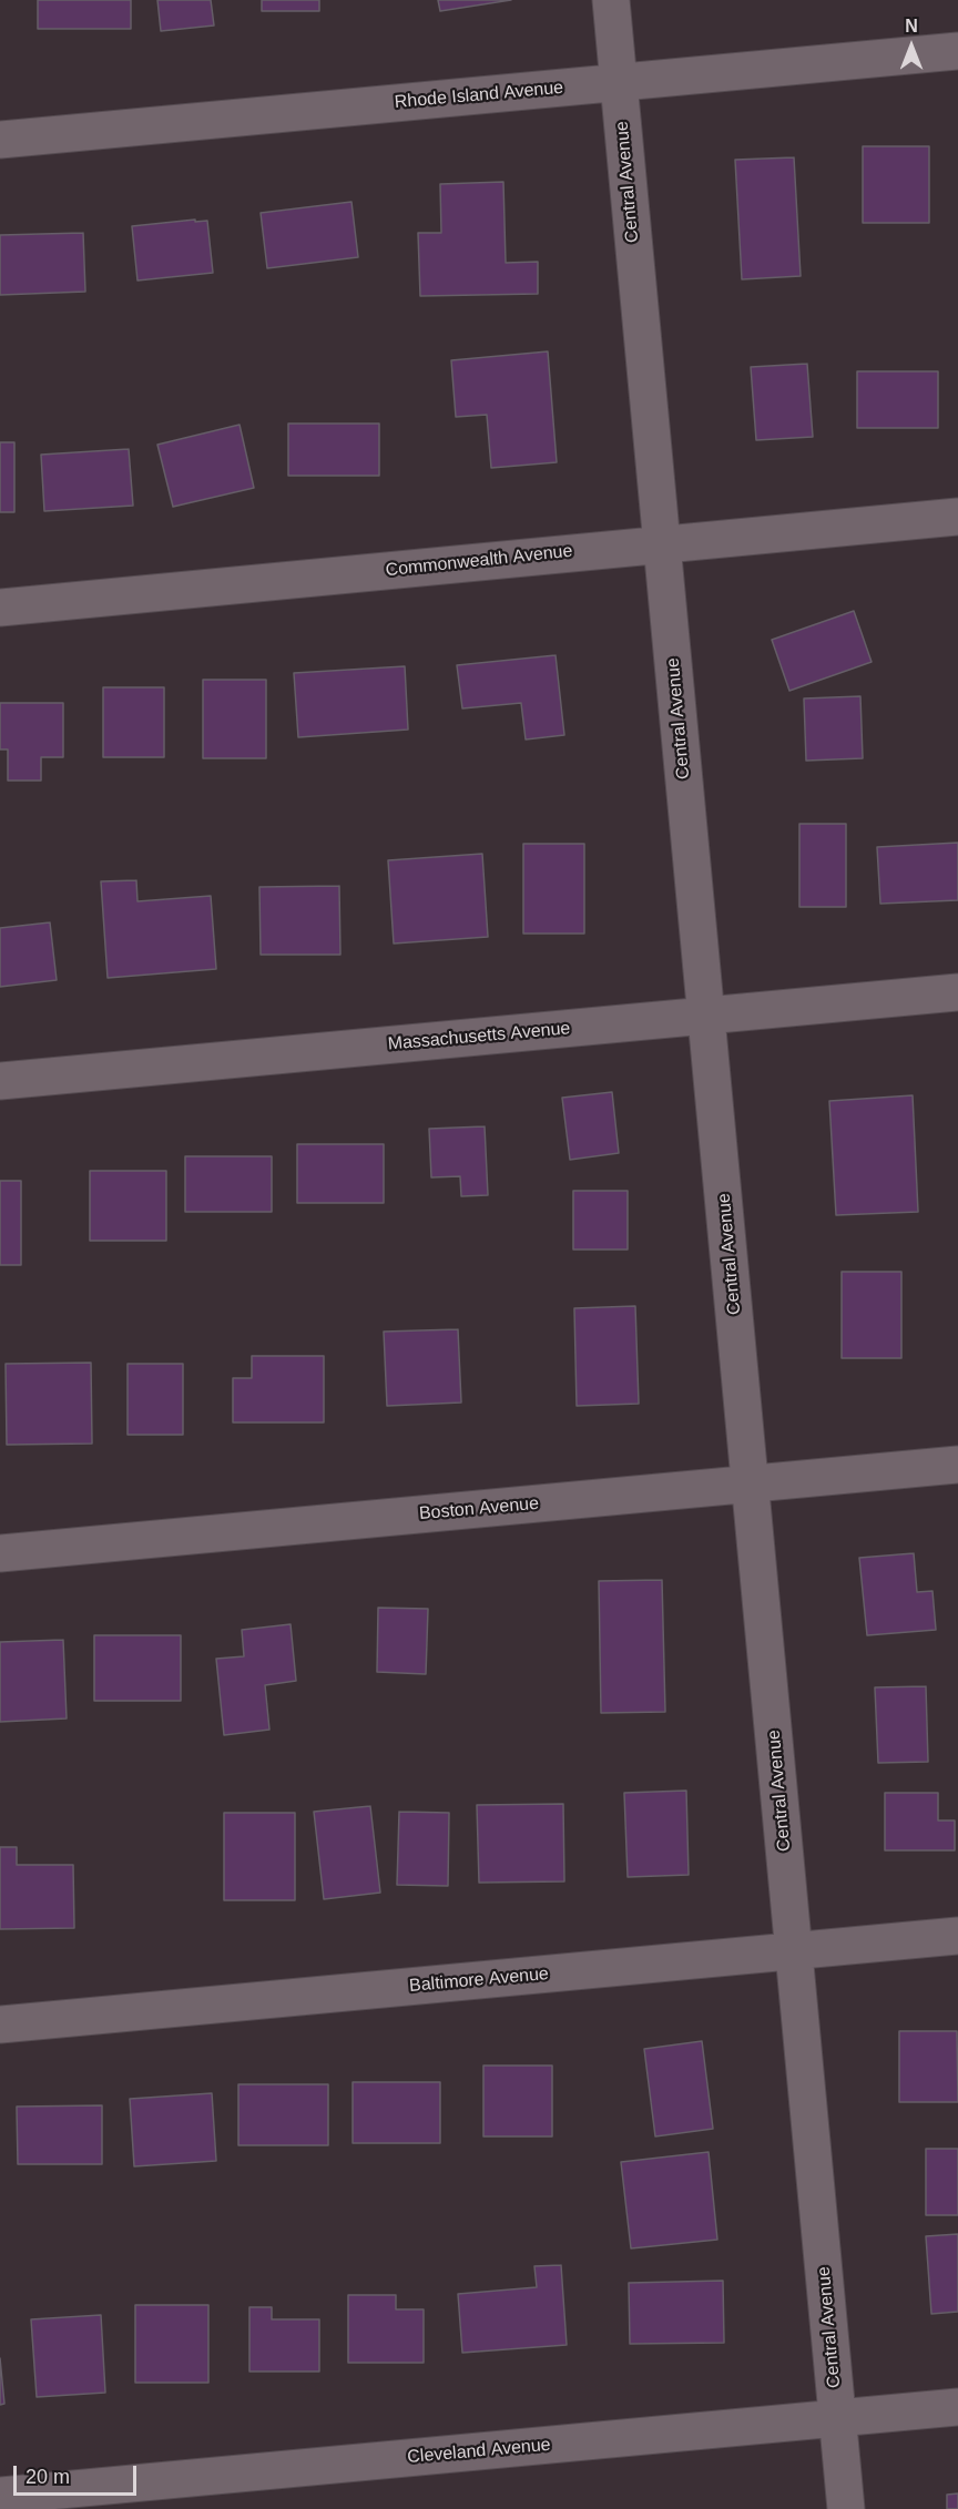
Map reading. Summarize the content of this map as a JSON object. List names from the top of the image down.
{
  "streets": {
    "street": [
      "Rhode Island Avenue",
      "Central Avenue",
      "Commonwealth Avenue",
      "Massachusetts Avenue",
      "Boston Avenue",
      "Baltimore Avenue",
      "Cleveland Avenue"
    ]
  },
  "crossings": [
    ["Rhode Island Avenue", "Central Avenue"],
    ["Central Avenue", "Commonwealth Avenue"],
    ["Central Avenue", "Massachusetts Avenue"],
    ["Central Avenue", "Boston Avenue"],
    ["Central Avenue", "Baltimore Avenue"],
    ["Central Avenue", "Cleveland Avenue"]
  ],
  "scale_bar": "20 m",
  "north": "top"
}
